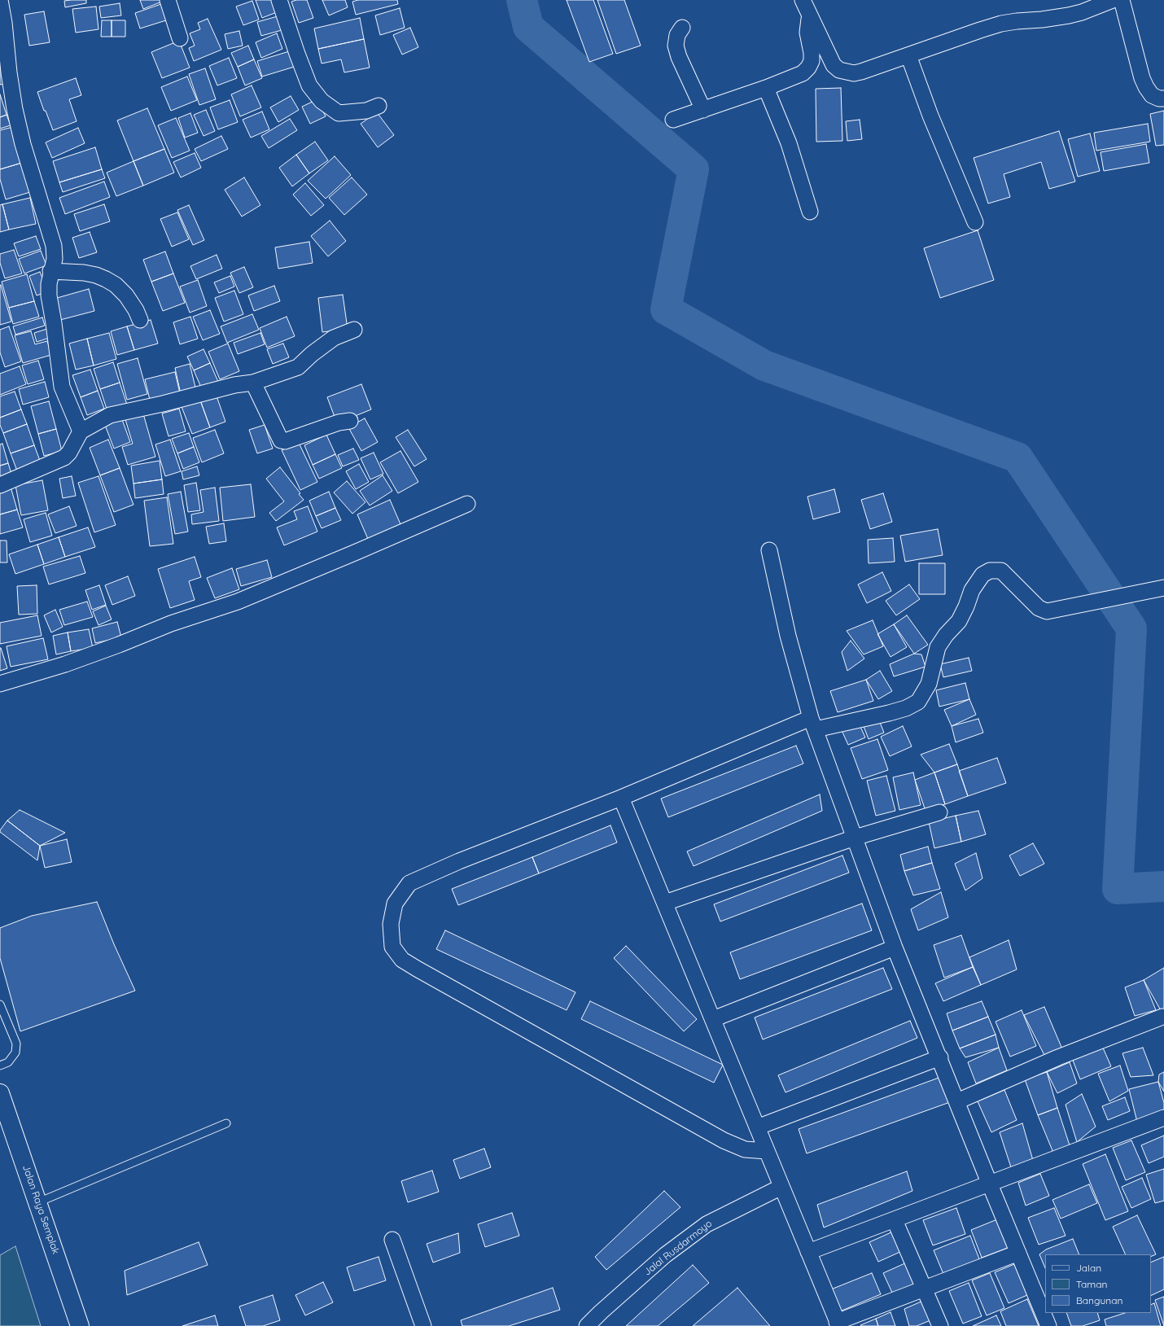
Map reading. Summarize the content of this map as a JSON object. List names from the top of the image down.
{
  "streets": {
    "main road": ["Jalan Raya Semplak"],
    "street": ["Jalal Rusdarmoyo"]
  },
  "legend": ["Jalan", "Taman", "Bangunan"]
}
